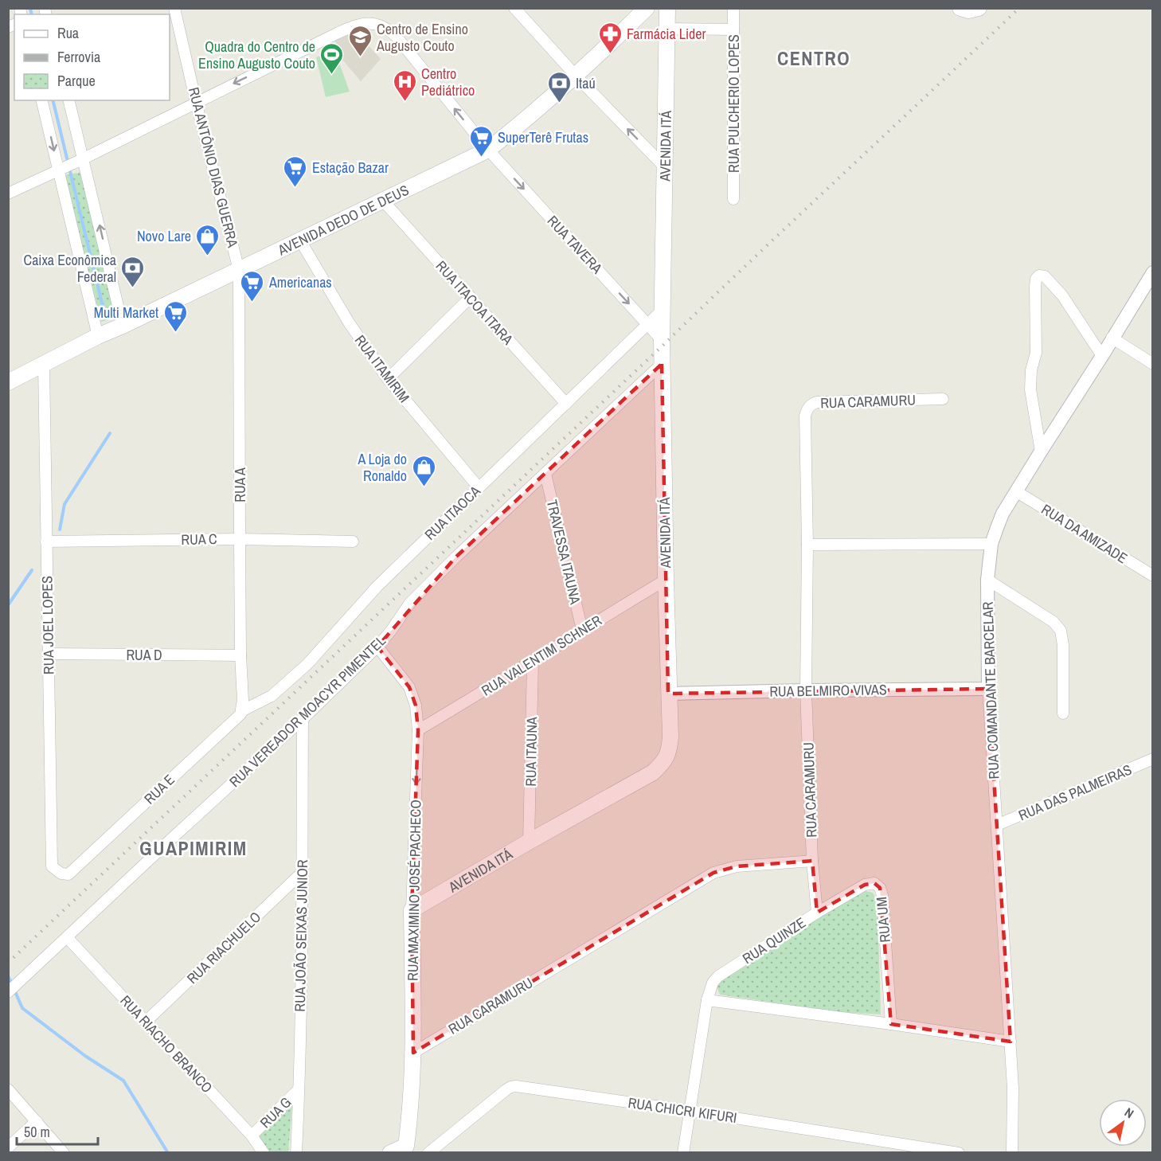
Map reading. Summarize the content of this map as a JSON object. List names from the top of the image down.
{
  "streets": {
    "main road": ["AVENIDA ITÁ", "AVENIDA DEDO DE DEUS", "RUA MAXIMINO JOSÉ PACHECO"],
    "street": [
      "RUA PULCHERIO LOPES",
      "RUA ANTÔNIO DIAS GUERRA",
      "RUA TAVERA",
      "RUA ITACOA ITARA",
      "RUA ITAMIRIM",
      "RUA CARAMURU",
      "RUA A",
      "RUA ITAOCA",
      "RUA DA AMIZADE",
      "RUA C",
      "TRAVESSA ITAUNA",
      "RUA JOEL LOPES",
      "RUA D",
      "RUA VALENTIM SCHNER",
      "RUA BELMIRO VIVAS",
      "RUA COMANDANTE BARCELAR",
      "RUA VEREADOR MOACYR PIMENTEL",
      "RUA ITAUNA",
      "RUA E",
      "RUA DAS PALMEIRAS",
      "RUA UM",
      "RUA JOÃO SEIXAS JUNIOR",
      "RUA QUINZE",
      "RUA RIACHUELO",
      "RUA RIACHO BRANCO",
      "RUA CHICRI KIFURI",
      "RUA G"
    ]
  },
  "crossings": [
    ["AVENIDA ITÁ", "RUA TAVERA"],
    ["AVENIDA ITÁ", "RUA ITAOCA"],
    ["AVENIDA ITÁ", "RUA VALENTIM SCHNER"],
    ["AVENIDA ITÁ", "RUA BELMIRO VIVAS"],
    ["AVENIDA ITÁ", "RUA VEREADOR MOACYR PIMENTEL"],
    ["AVENIDA ITÁ", "RUA ITAUNA"],
    ["AVENIDA ITÁ", "RUA MAXIMINO JOSÉ PACHECO"],
    ["RUA ANTÔNIO DIAS GUERRA", "AVENIDA DEDO DE DEUS"],
    ["RUA ANTÔNIO DIAS GUERRA", "RUA TAVERA"],
    ["RUA ANTÔNIO DIAS GUERRA", "RUA A"],
    ["AVENIDA DEDO DE DEUS", "RUA TAVERA"],
    ["AVENIDA DEDO DE DEUS", "RUA ITACOA ITARA"],
    ["AVENIDA DEDO DE DEUS", "RUA ITAMIRIM"],
    ["AVENIDA DEDO DE DEUS", "RUA A"],
    ["AVENIDA DEDO DE DEUS", "RUA JOEL LOPES"],
    ["RUA TAVERA", "RUA ITAOCA"],
    ["RUA ITACOA ITARA", "RUA ITAOCA"],
    ["RUA ITAMIRIM", "RUA ITAOCA"],
    ["RUA CARAMURU", "RUA BELMIRO VIVAS"],
    ["RUA CARAMURU", "RUA MAXIMINO JOSÉ PACHECO"],
    ["RUA CARAMURU", "RUA QUINZE"],
    ["RUA A", "RUA ITAOCA"],
    ["RUA A", "RUA C"],
    ["RUA A", "RUA D"],
    ["RUA A", "RUA E"],
    ["RUA ITAOCA", "RUA E"],
    ["RUA DA AMIZADE", "RUA COMANDANTE BARCELAR"],
    ["RUA C", "RUA JOEL LOPES"],
    ["TRAVESSA ITAUNA", "RUA VALENTIM SCHNER"],
    ["TRAVESSA ITAUNA", "RUA VEREADOR MOACYR PIMENTEL"],
    ["RUA JOEL LOPES", "RUA D"],
    ["RUA JOEL LOPES", "RUA E"],
    ["RUA VALENTIM SCHNER", "RUA ITAUNA"],
    ["RUA VALENTIM SCHNER", "RUA MAXIMINO JOSÉ PACHECO"],
    ["RUA BELMIRO VIVAS", "RUA COMANDANTE BARCELAR"],
    ["RUA COMANDANTE BARCELAR", "RUA DAS PALMEIRAS"],
    ["RUA VEREADOR MOACYR PIMENTEL", "RUA MAXIMINO JOSÉ PACHECO"],
    ["RUA VEREADOR MOACYR PIMENTEL", "RUA JOÃO SEIXAS JUNIOR"],
    ["RUA VEREADOR MOACYR PIMENTEL", "RUA RIACHO BRANCO"],
    ["RUA UM", "RUA QUINZE"],
    ["RUA JOÃO SEIXAS JUNIOR", "RUA RIACHUELO"],
    ["RUA JOÃO SEIXAS JUNIOR", "RUA G"],
    ["RUA RIACHUELO", "RUA RIACHO BRANCO"],
    ["RUA RIACHO BRANCO", "RUA G"]
  ],
  "districts": ["CENTRO", "GUAPIMIRIM"],
  "places": {
    "pharmacy": ["Farmácia Lider"],
    "school or university": ["Centro de Ensino Augusto Couto"],
    "sports": ["Quadra do Centro de Ensino Augusto Couto"],
    "hospital": ["Centro Pediátrico"],
    "bank": ["Itaú", "Caixa Econômica Federal"],
    "supermarket": [
      "SuperTerê Frutas",
      "Estação Bazar",
      "Americanas",
      "Multi Market"
    ],
    "shop": ["Novo Lare", "A Loja do Ronaldo"]
  },
  "legend": ["Rua", "Ferrovia", "Parque"],
  "scale_bar": "50 m",
  "north": "top right"
}
